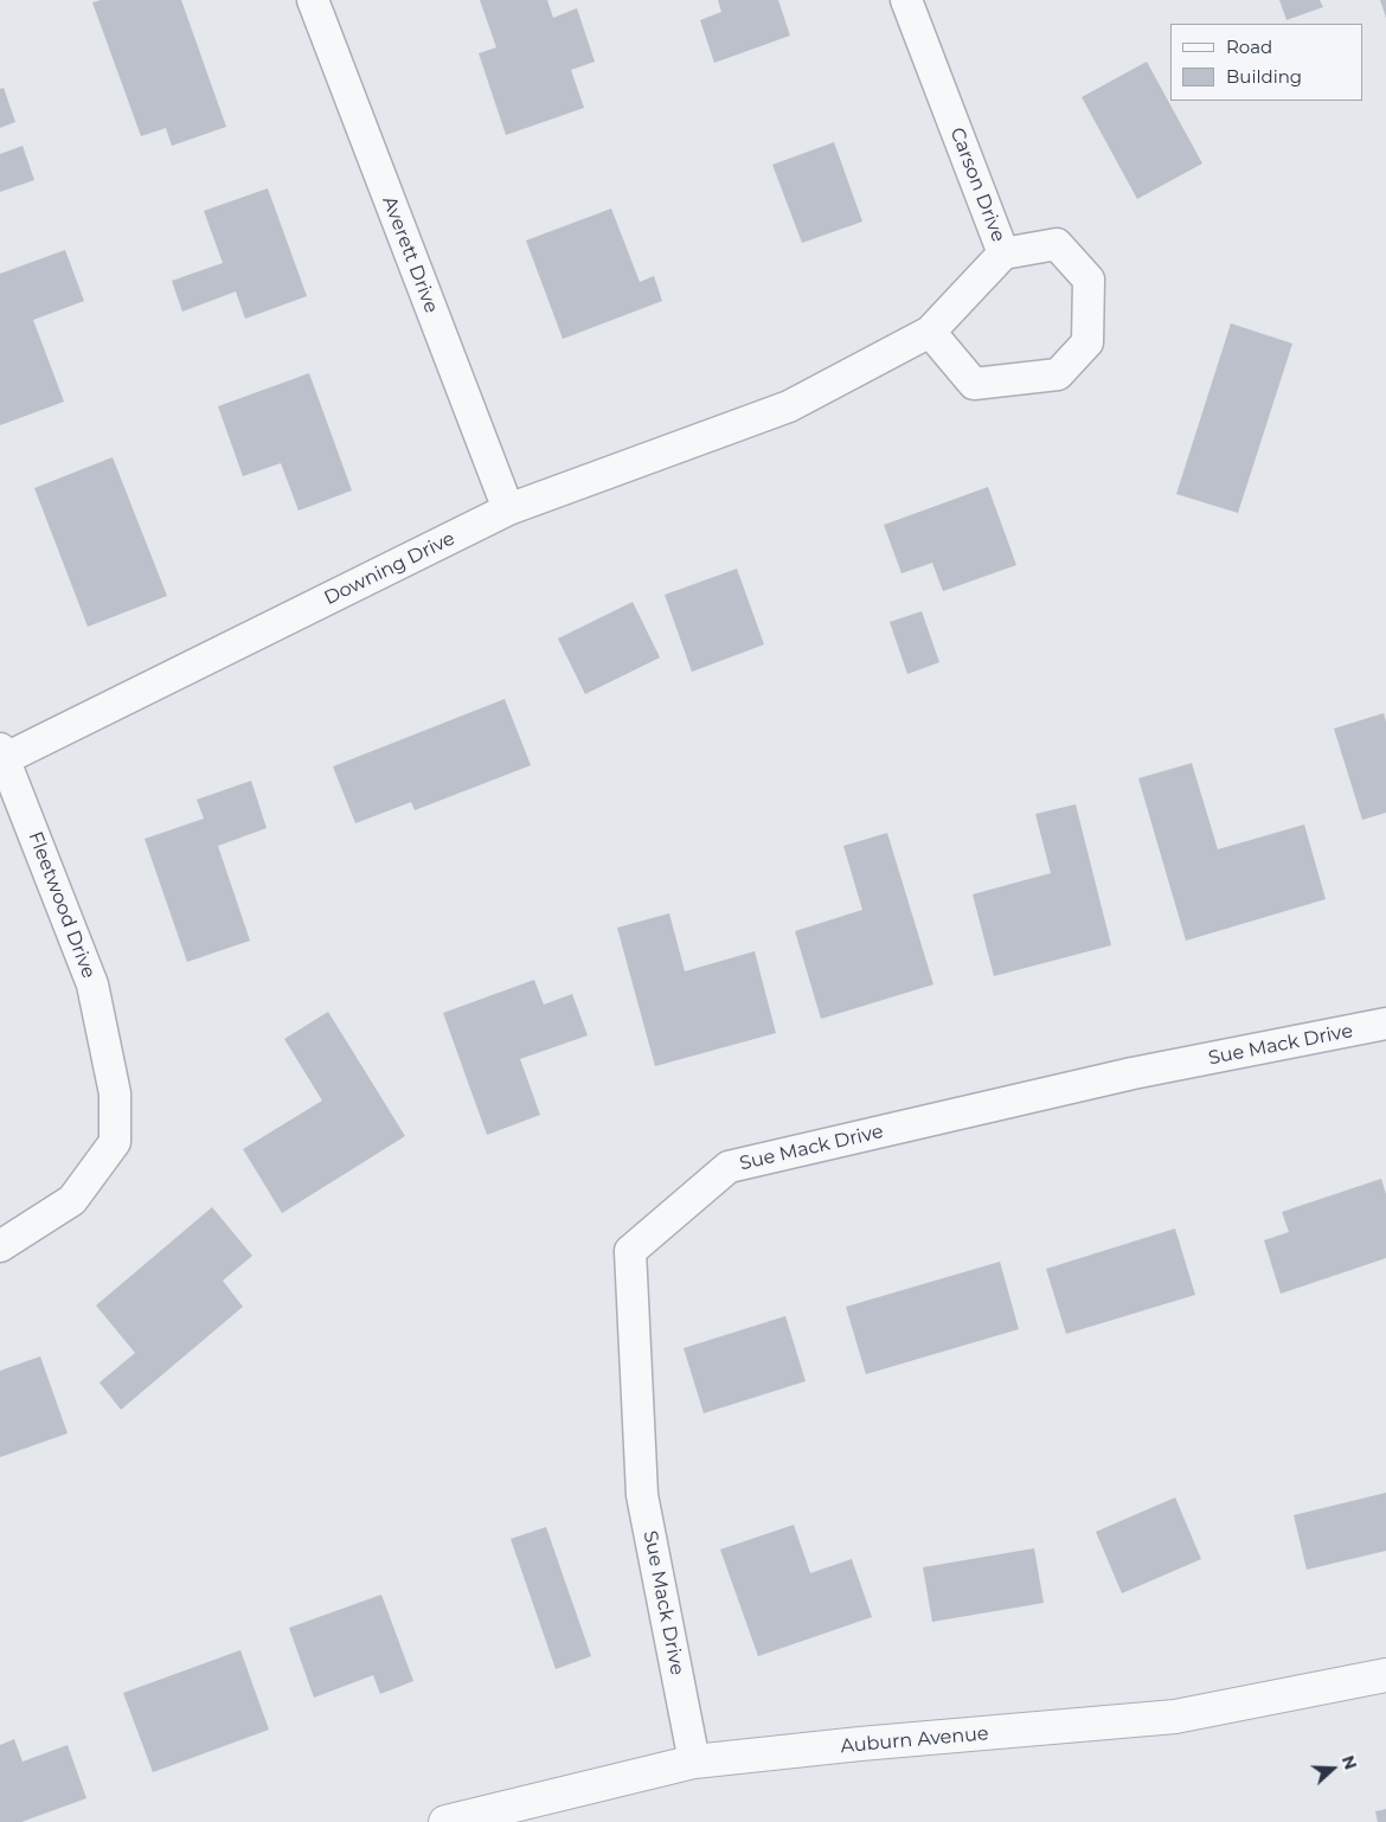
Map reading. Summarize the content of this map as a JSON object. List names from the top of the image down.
{
  "streets": {
    "street": [
      "Carson Drive",
      "Averett Drive",
      "Downing Drive",
      "Fleetwood Drive",
      "Sue Mack Drive",
      "Auburn Avenue"
    ]
  },
  "crossings": [
    ["Carson Drive", "Downing Drive"],
    ["Averett Drive", "Downing Drive"],
    ["Downing Drive", "Fleetwood Drive"],
    ["Sue Mack Drive", "Auburn Avenue"]
  ],
  "legend": ["Road", "Building"],
  "north": "right"
}
